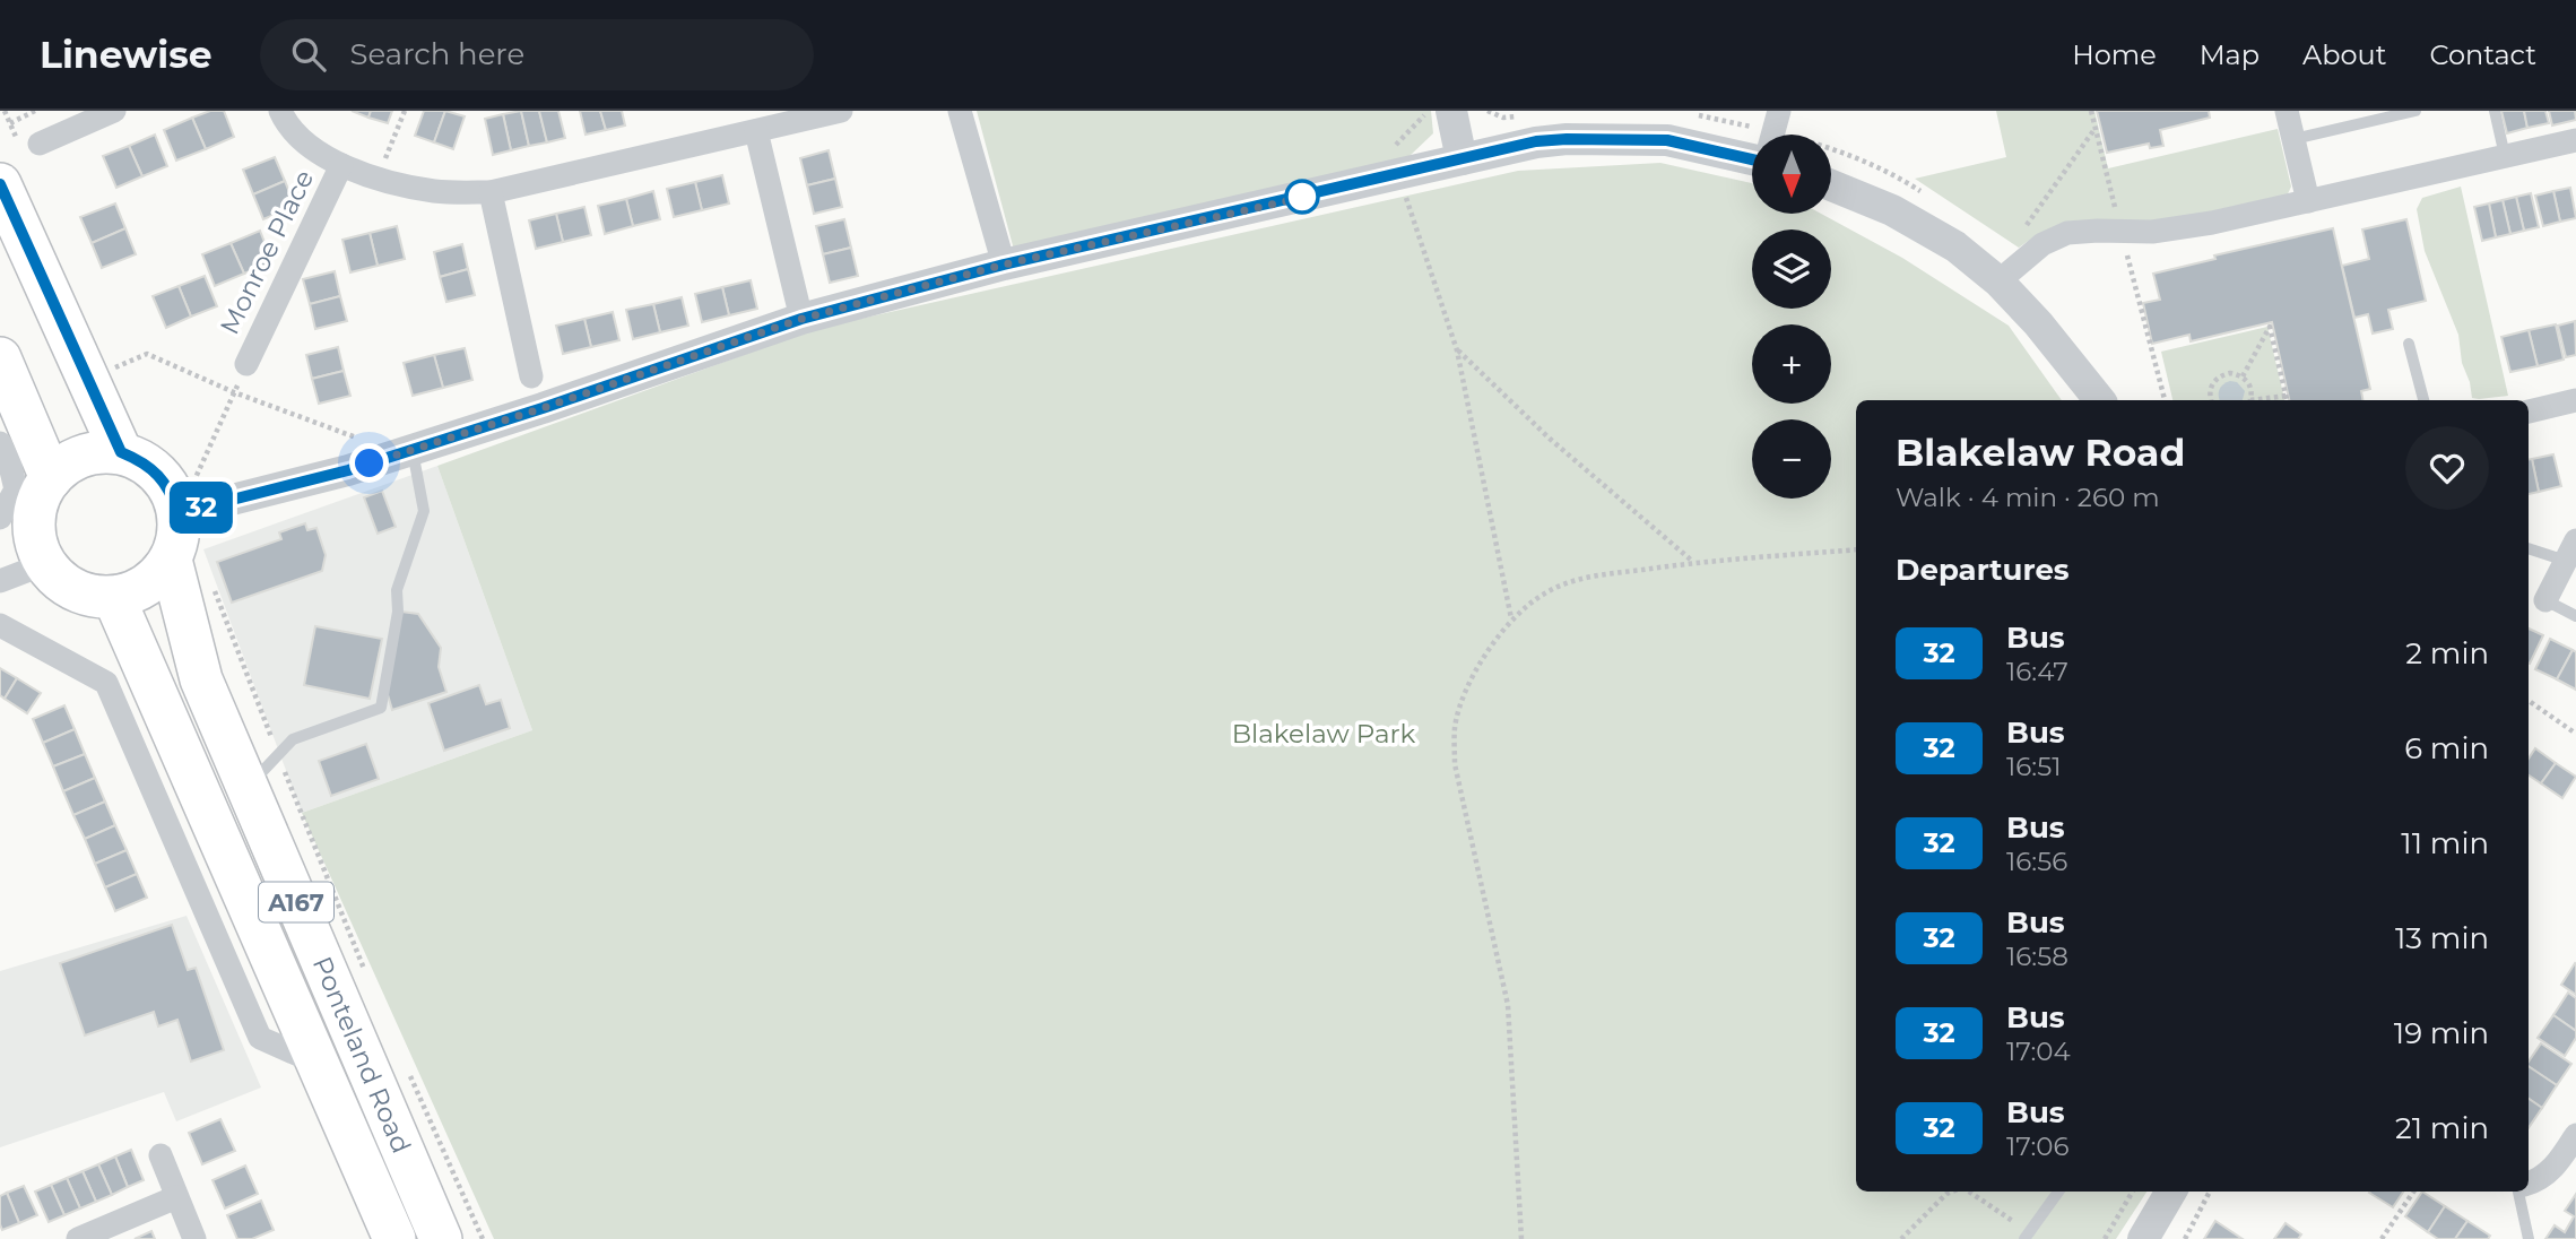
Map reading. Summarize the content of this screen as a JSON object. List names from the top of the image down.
{
  "streets": {
    "highway": ["A167", "Ponteland Road"],
    "street": ["Monroe Place"]
  },
  "parks": ["Blakelaw Park"],
  "lines": ["bus line 32"],
  "north": "bottom",
  "page": {
    "header": "Linewise",
    "search": "Search here",
    "nav": [
      "Home",
      "Map",
      "About",
      "Contact"
    ],
    "on_map": "32",
    "map_buttons": ["+", "−"],
    "heading": [
      ["Blakelaw Road", "Walk · 4 min · 260 m"],
      "Departures"
    ],
    "list": [
      {
        "mark": "32",
        "name": "Bus",
        "note": "16:47",
        "value": "2 min"
      },
      {
        "mark": "32",
        "name": "Bus",
        "note": "16:51",
        "value": "6 min"
      },
      {
        "mark": "32",
        "name": "Bus",
        "note": "16:56",
        "value": "11 min"
      },
      {
        "mark": "32",
        "name": "Bus",
        "note": "16:58",
        "value": "13 min"
      },
      {
        "mark": "32",
        "name": "Bus",
        "note": "17:04",
        "value": "19 min"
      },
      {
        "mark": "32",
        "name": "Bus",
        "note": "17:06",
        "value": "21 min"
      }
    ]
  }
}
